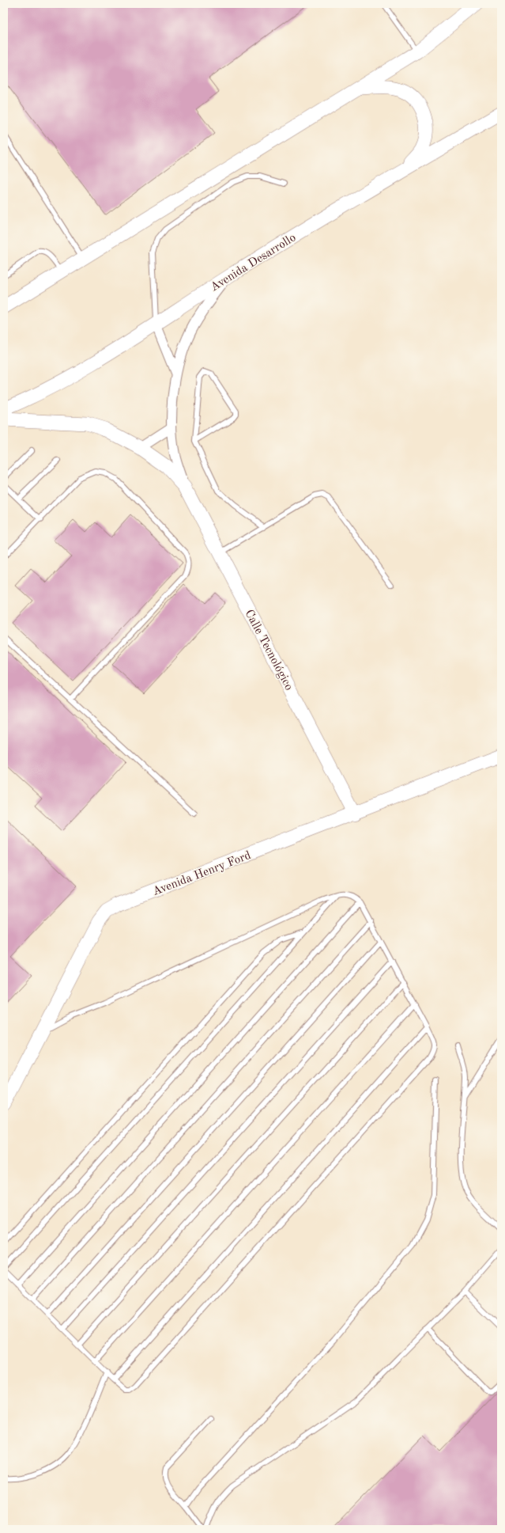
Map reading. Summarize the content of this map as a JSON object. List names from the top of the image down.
{
  "streets": {
    "main road": ["Avenida Desarrollo", "Calle Tecnológico", "Avenida Henry Ford"]
  },
  "crossings": [
    ["Avenida Desarrollo", "Calle Tecnológico"],
    ["Calle Tecnológico", "Avenida Henry Ford"]
  ]
}
